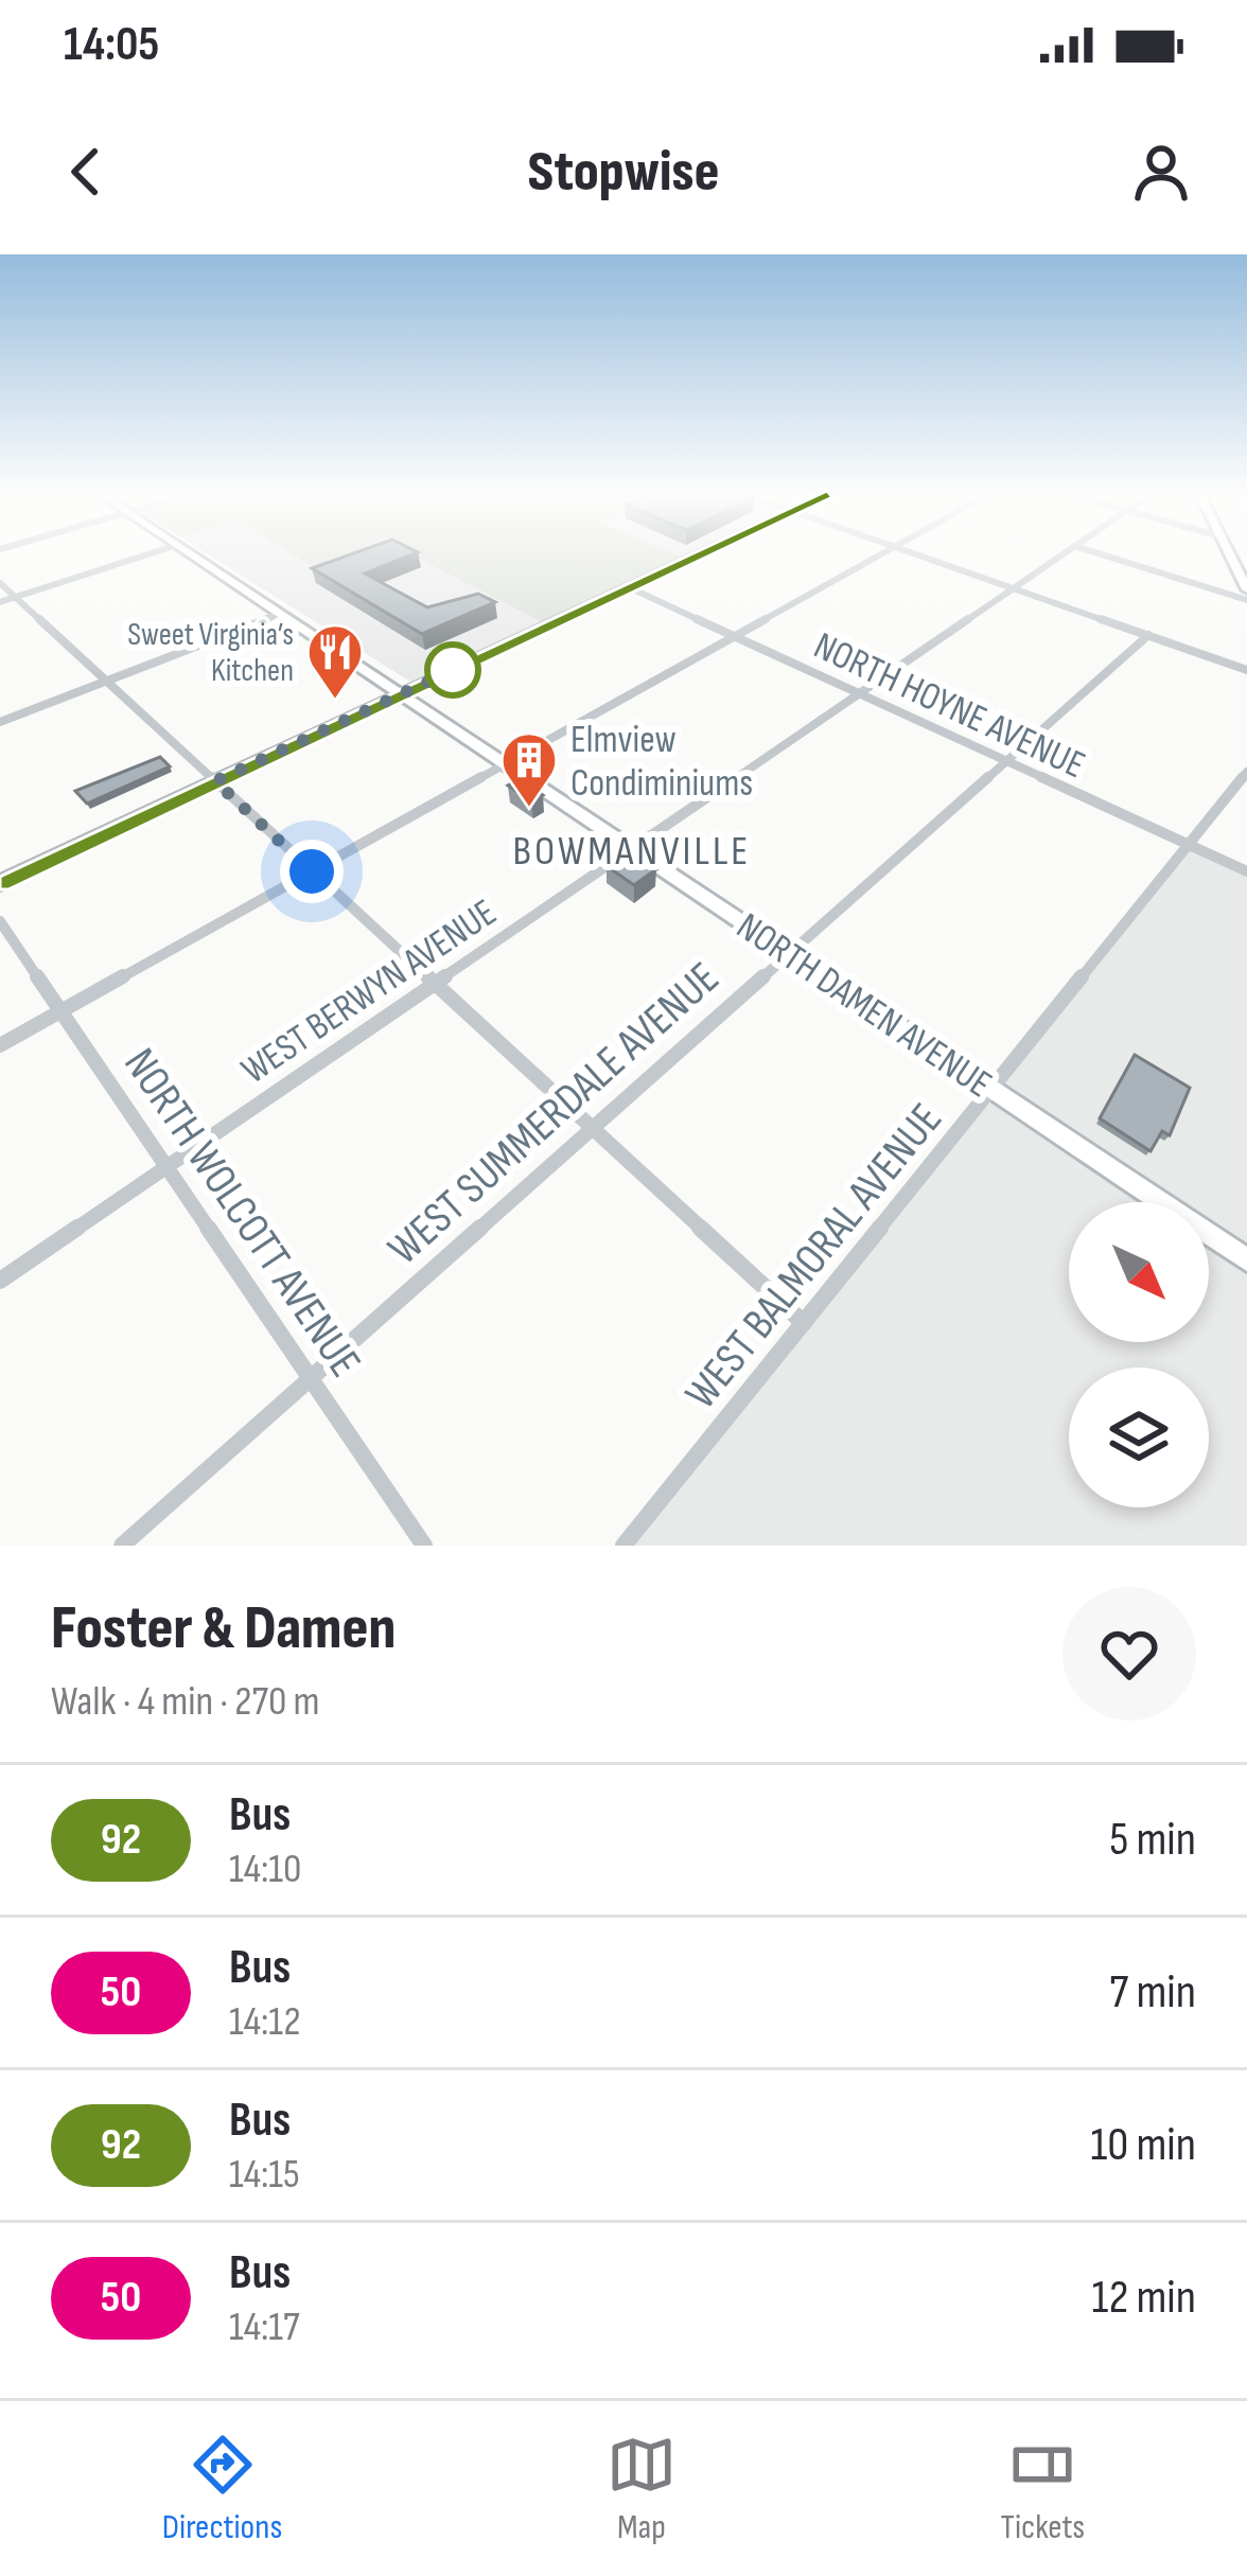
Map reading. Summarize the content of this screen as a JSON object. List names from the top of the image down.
{
  "streets": {
    "street": [
      "NORTH HOYNE AVENUE",
      "WEST BERWYN AVENUE",
      "NORTH DAMEN AVENUE",
      "WEST SUMMERDALE AVENUE",
      "NORTH WOLCOTT AVENUE",
      "WEST BALMORAL AVENUE"
    ]
  },
  "crossings": [
    ["NORTH HOYNE AVENUE", "WEST BERWYN AVENUE"],
    ["NORTH HOYNE AVENUE", "WEST SUMMERDALE AVENUE"],
    ["NORTH HOYNE AVENUE", "WEST BALMORAL AVENUE"],
    ["WEST BERWYN AVENUE", "NORTH DAMEN AVENUE"],
    ["WEST BERWYN AVENUE", "NORTH WOLCOTT AVENUE"],
    ["NORTH DAMEN AVENUE", "WEST SUMMERDALE AVENUE"],
    ["NORTH DAMEN AVENUE", "WEST BALMORAL AVENUE"],
    ["WEST SUMMERDALE AVENUE", "NORTH WOLCOTT AVENUE"]
  ],
  "districts": ["BOWMANVILLE"],
  "places": {
    "restaurant": ["Sweet Virginia’s Kitchen"],
    "building": ["Elmview Condiminiums"]
  },
  "lines": ["bus line 92"],
  "north": "bottom right",
  "page": {
    "status": "14:05",
    "header": "Stopwise",
    "heading": ["Foster & Damen", "Walk · 4 min · 270 m"],
    "list": [
      {
        "mark": "92",
        "name": "Bus",
        "note": "14:10",
        "value": "5 min"
      },
      {
        "mark": "50",
        "name": "Bus",
        "note": "14:12",
        "value": "7 min"
      },
      {
        "mark": "92",
        "name": "Bus",
        "note": "14:15",
        "value": "10 min"
      },
      {
        "mark": "50",
        "name": "Bus",
        "note": "14:17",
        "value": "12 min"
      }
    ],
    "tabs": ["Directions", "Map", "Tickets"]
  }
}
